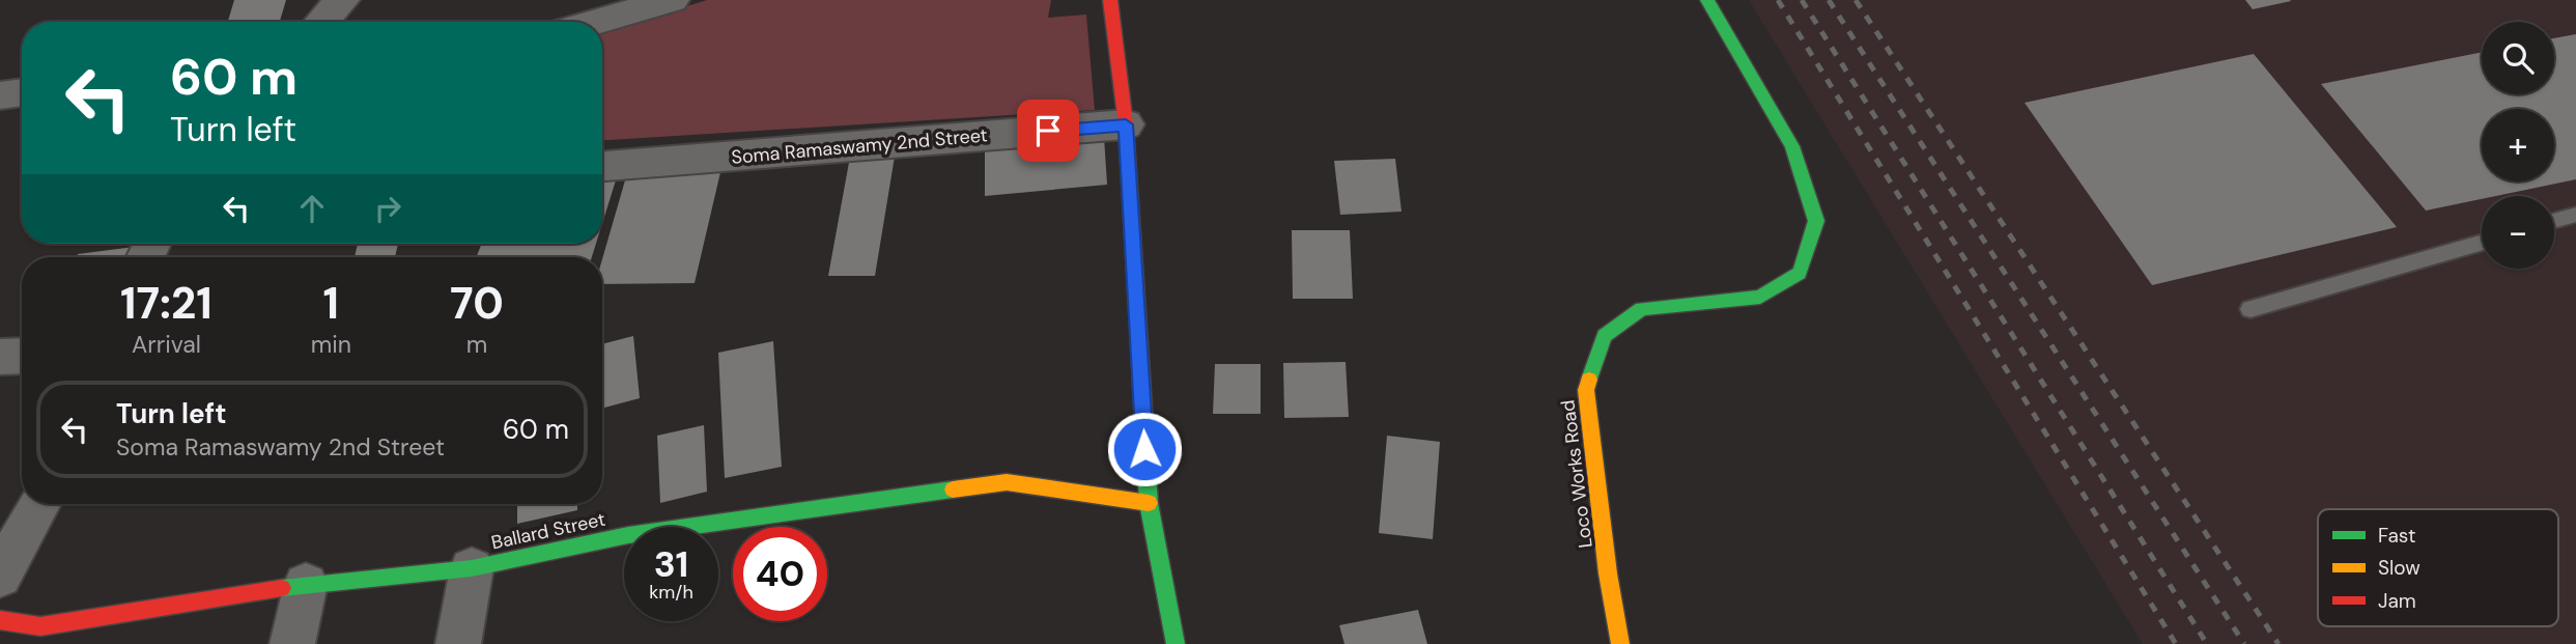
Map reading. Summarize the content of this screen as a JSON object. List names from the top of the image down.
{
  "streets": {
    "street": ["Soma Ramaswamy 2nd Street", "Loco Works Road", "Ballard Street"]
  },
  "legend": ["Fast", "Slow", "Jam"],
  "page": {
    "map_buttons": ["+", "−"],
    "turn": ["60 m", "Turn left"],
    "eta": [
      "17:21",
      "Arrival",
      "1",
      "min",
      "70",
      "m"
    ],
    "list": [
      {
        "name": "Turn left",
        "note": "Soma Ramaswamy 2nd Street",
        "value": "60 m"
      }
    ],
    "speed": "31 km/h",
    "limit": "40"
  }
}
